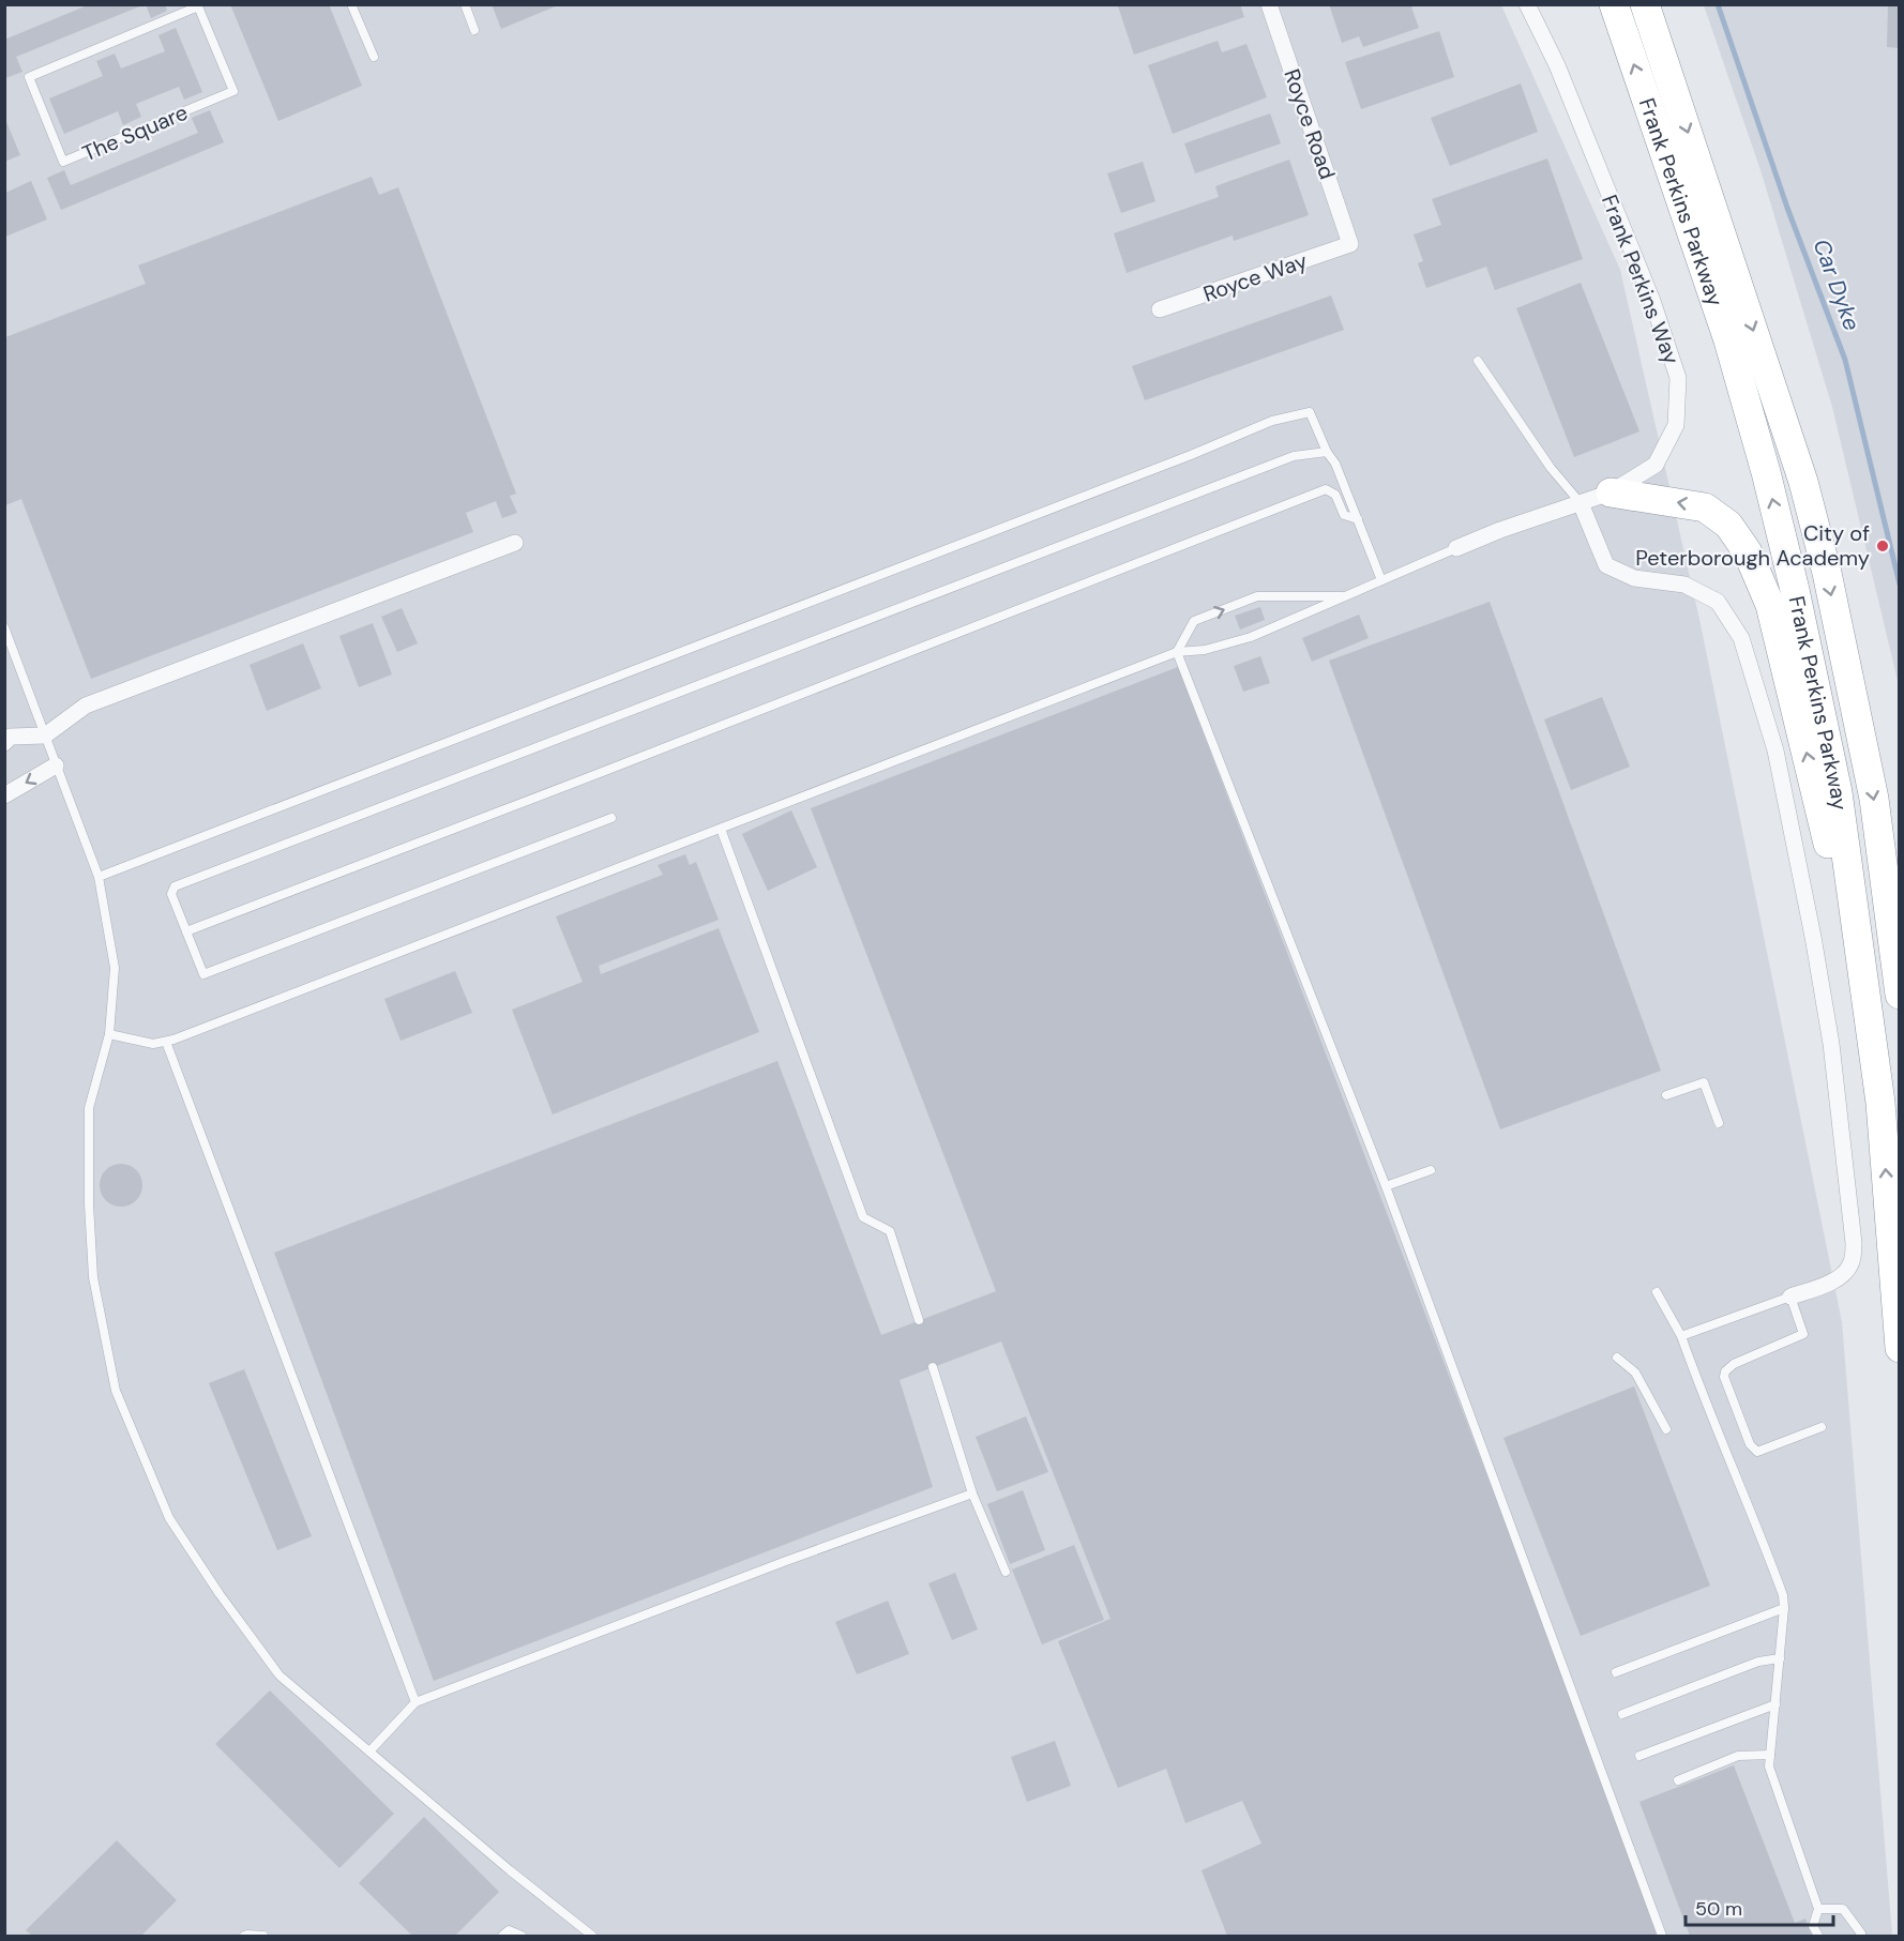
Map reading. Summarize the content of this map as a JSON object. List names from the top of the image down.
{
  "streets": {
    "highway": ["Frank Perkins Parkway"],
    "street": ["Royce Road", "Royce Way", "Frank Perkins Way"],
    "lane": ["The Square"]
  },
  "crossings": [
    ["Royce Road", "Royce Way"]
  ],
  "water": ["Car Dyke"],
  "places": ["City of Peterborough Academy"],
  "scale_bar": "50 m"
}
